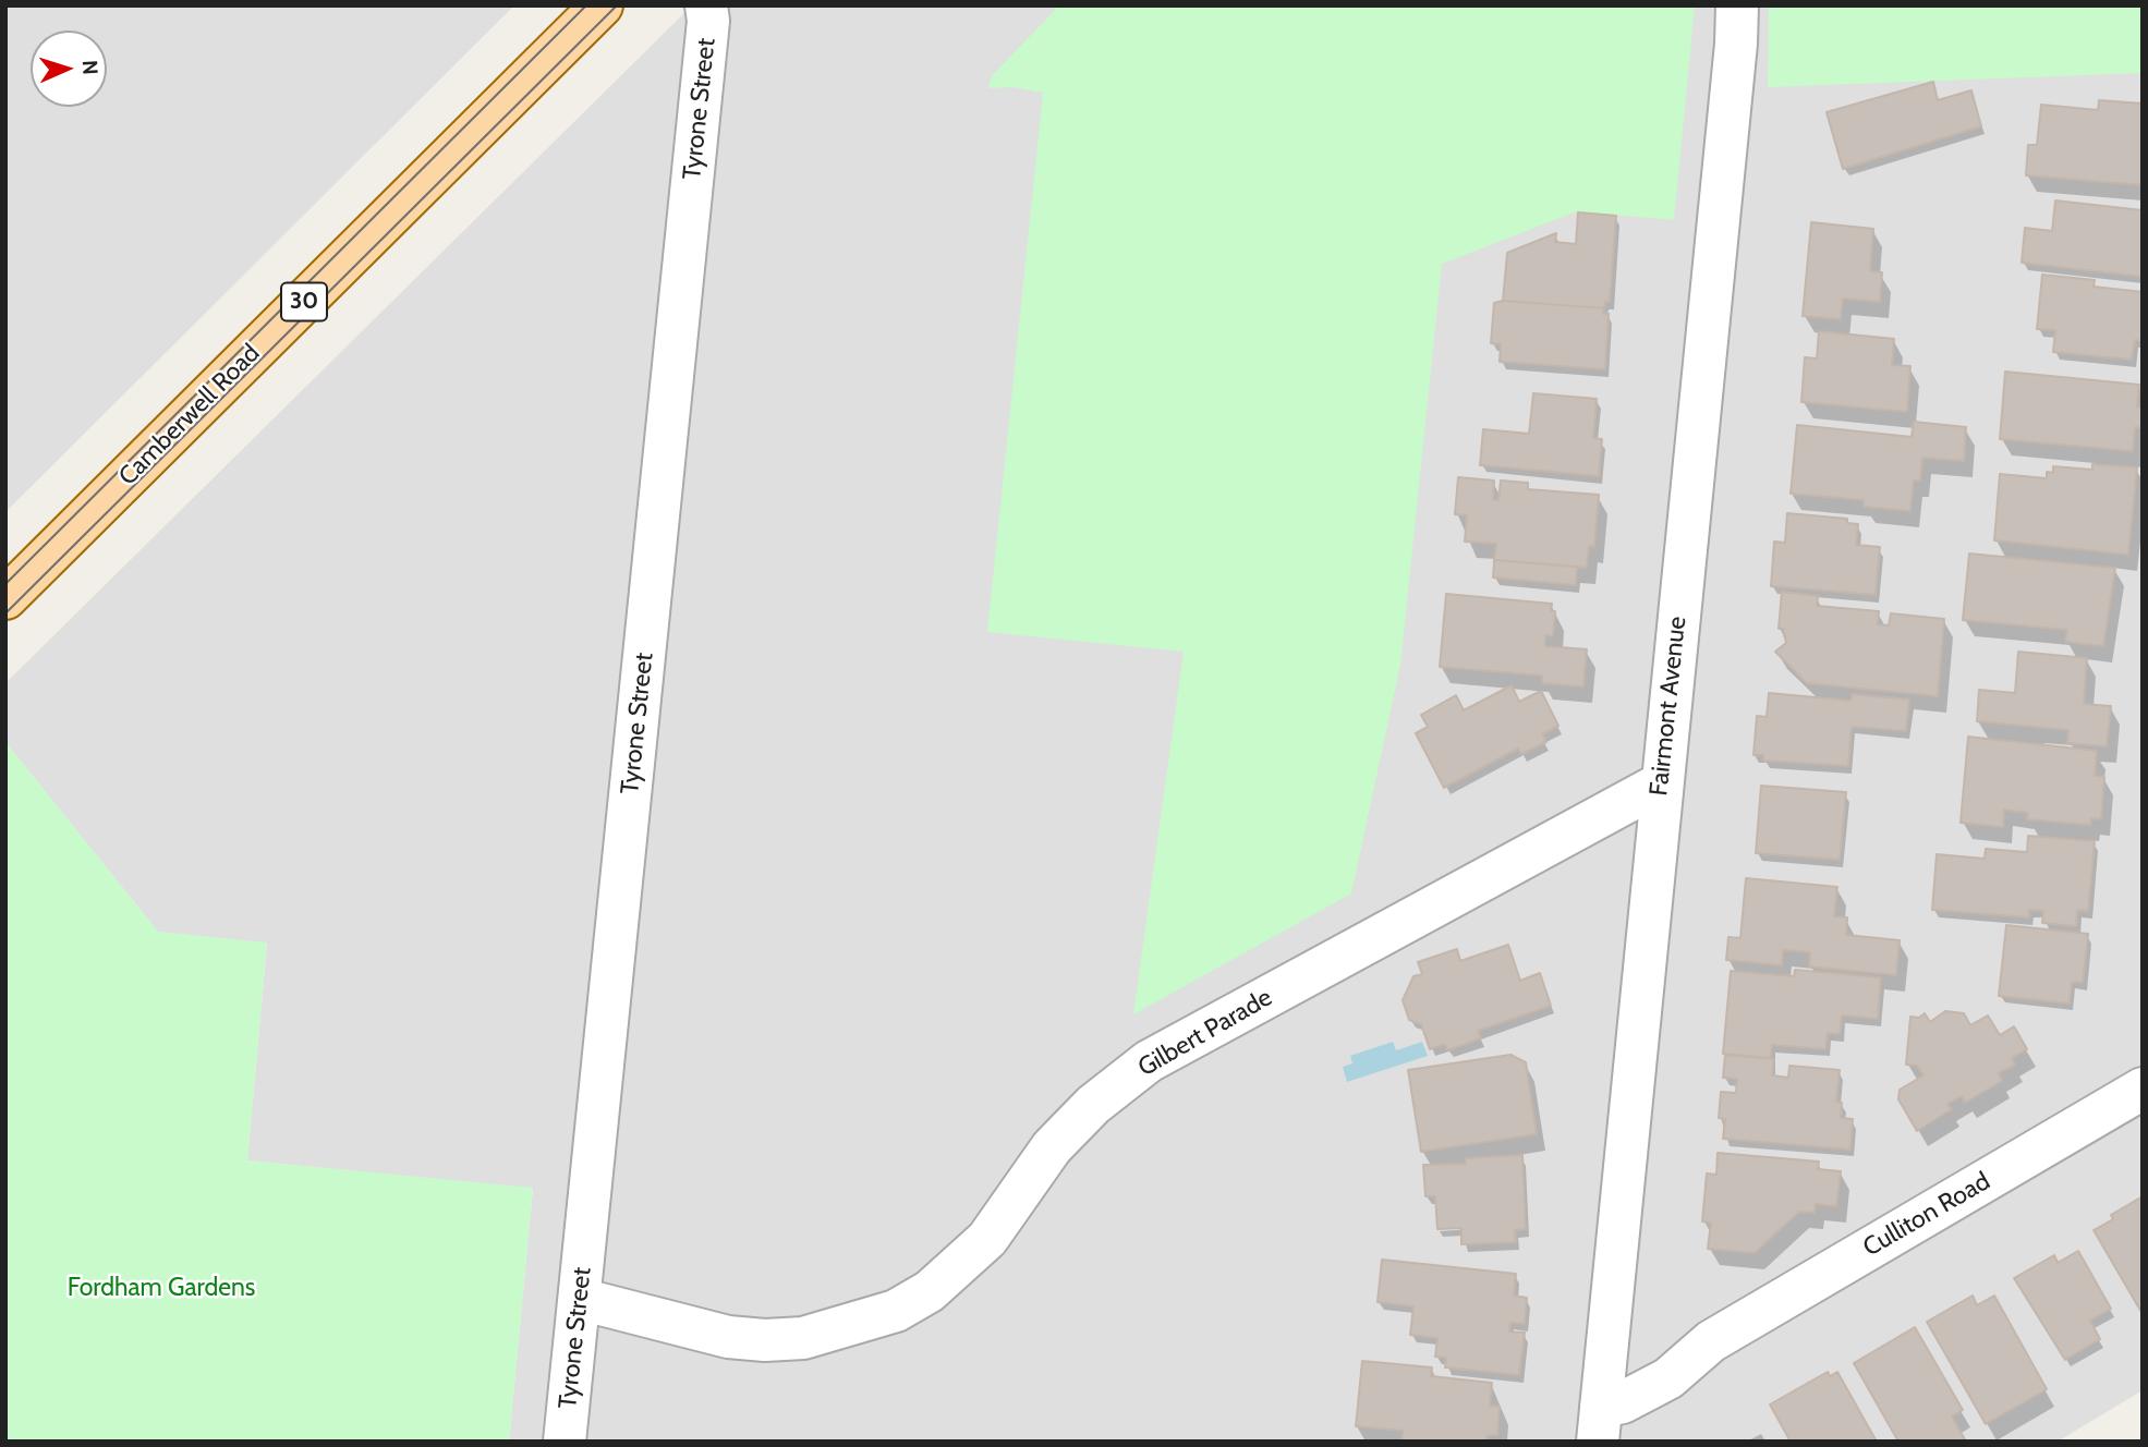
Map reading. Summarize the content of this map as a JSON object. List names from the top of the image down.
{
  "streets": {
    "main road": ["30", "Camberwell Road"],
    "street": [
      "Tyrone Street",
      "Fairmont Avenue",
      "Gilbert Parade",
      "Culliton Road"
    ]
  },
  "crossings": [
    ["Tyrone Street", "Gilbert Parade"],
    ["Fairmont Avenue", "Gilbert Parade"],
    ["Fairmont Avenue", "Culliton Road"]
  ],
  "parks": ["Fordham Gardens"],
  "north": "right"
}
